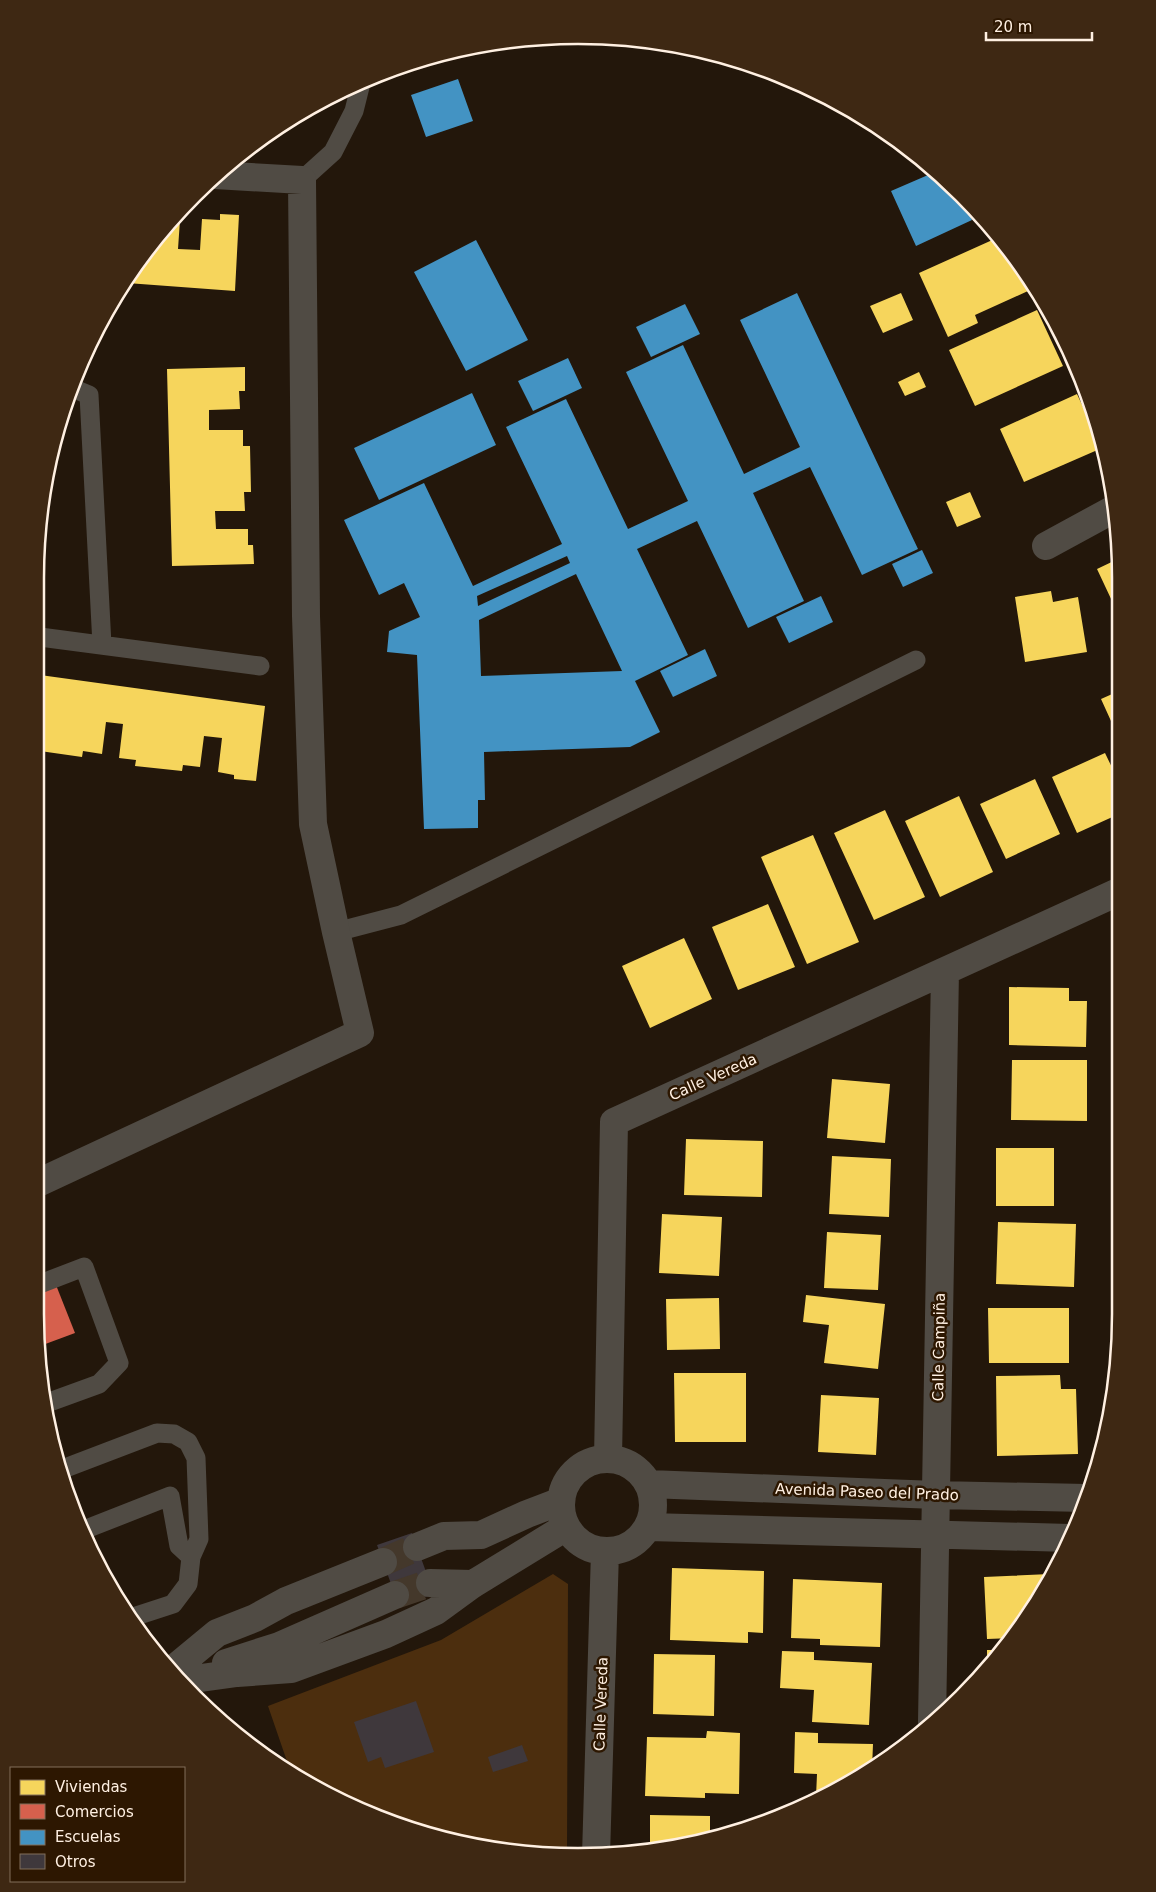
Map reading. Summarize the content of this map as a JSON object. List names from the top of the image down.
{
  "streets": {
    "street": ["Calle Vereda", "Calle Campiña", "Avenida Paseo del Prado"]
  },
  "crossings": [
    ["Calle Vereda", "Calle Campiña"],
    ["Calle Vereda", "Avenida Paseo del Prado"],
    ["Calle Campiña", "Avenida Paseo del Prado"]
  ],
  "legend": [
    "Viviendas",
    "Comercios",
    "Escuelas",
    "Otros"
  ],
  "scale_bar": "20 m"
}
